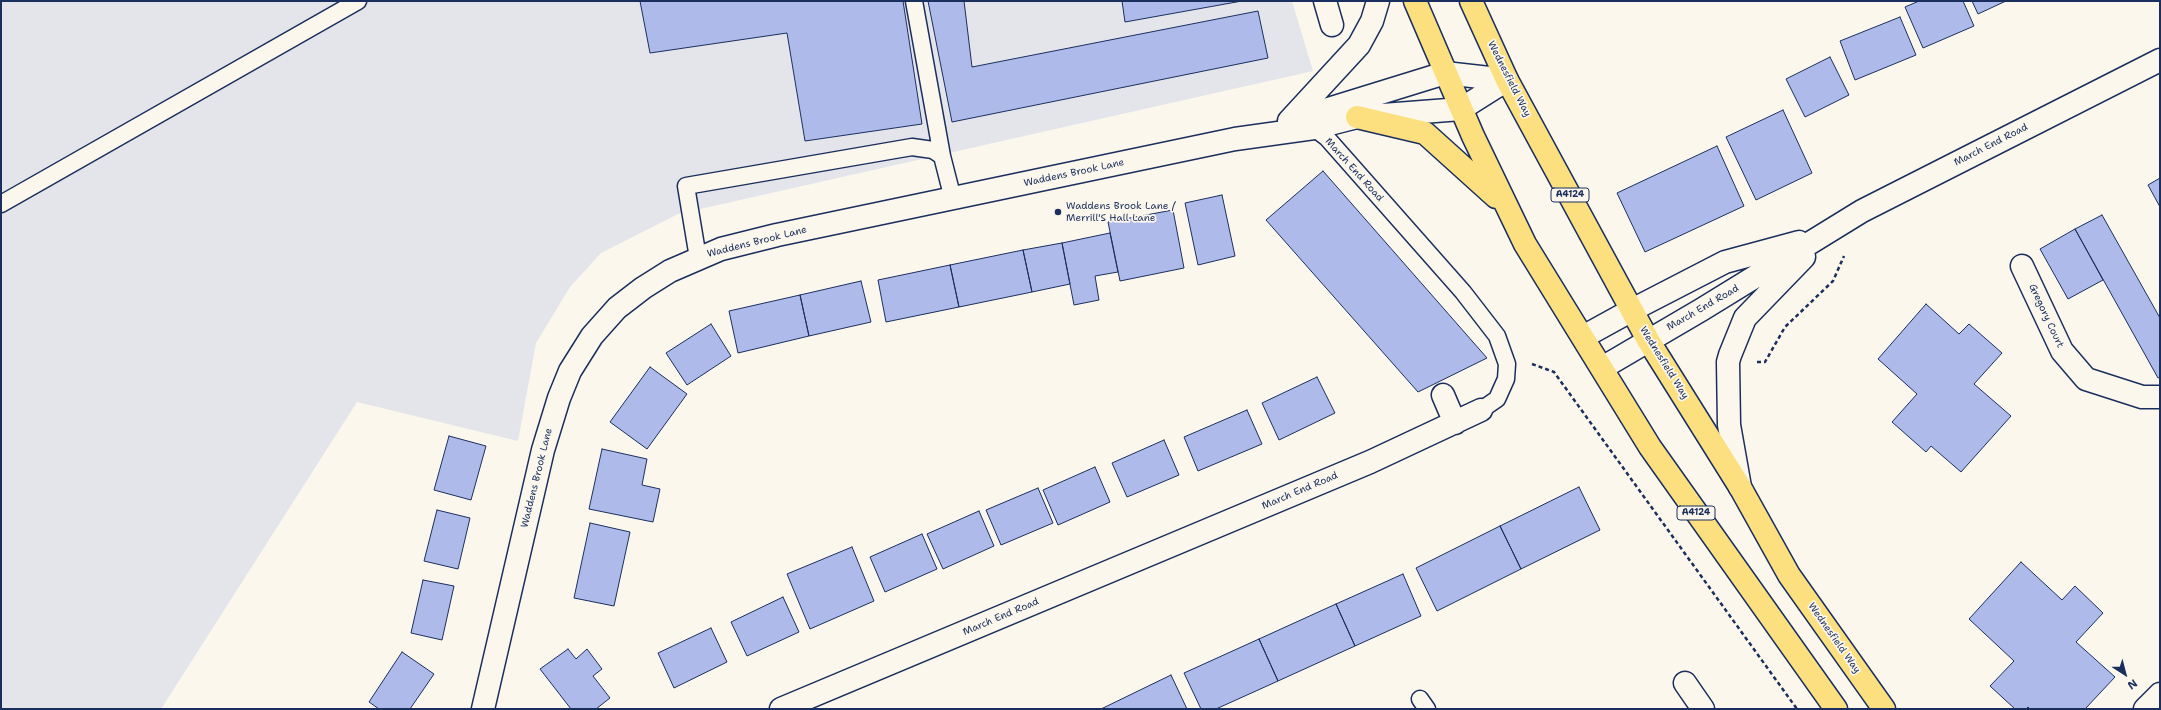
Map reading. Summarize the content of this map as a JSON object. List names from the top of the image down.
{
  "streets": {
    "main road": ["Wednesfield Way", "A4124"],
    "street": ["March End Road", "Waddens Brook Lane", "Gregory Court"]
  },
  "crossings": [
    ["Wednesfield Way", "March End Road"],
    ["March End Road", "A4124"]
  ],
  "places": ["Waddens Brook Lane / Merrill'S Hall Lane"],
  "north": "bottom right"
}
